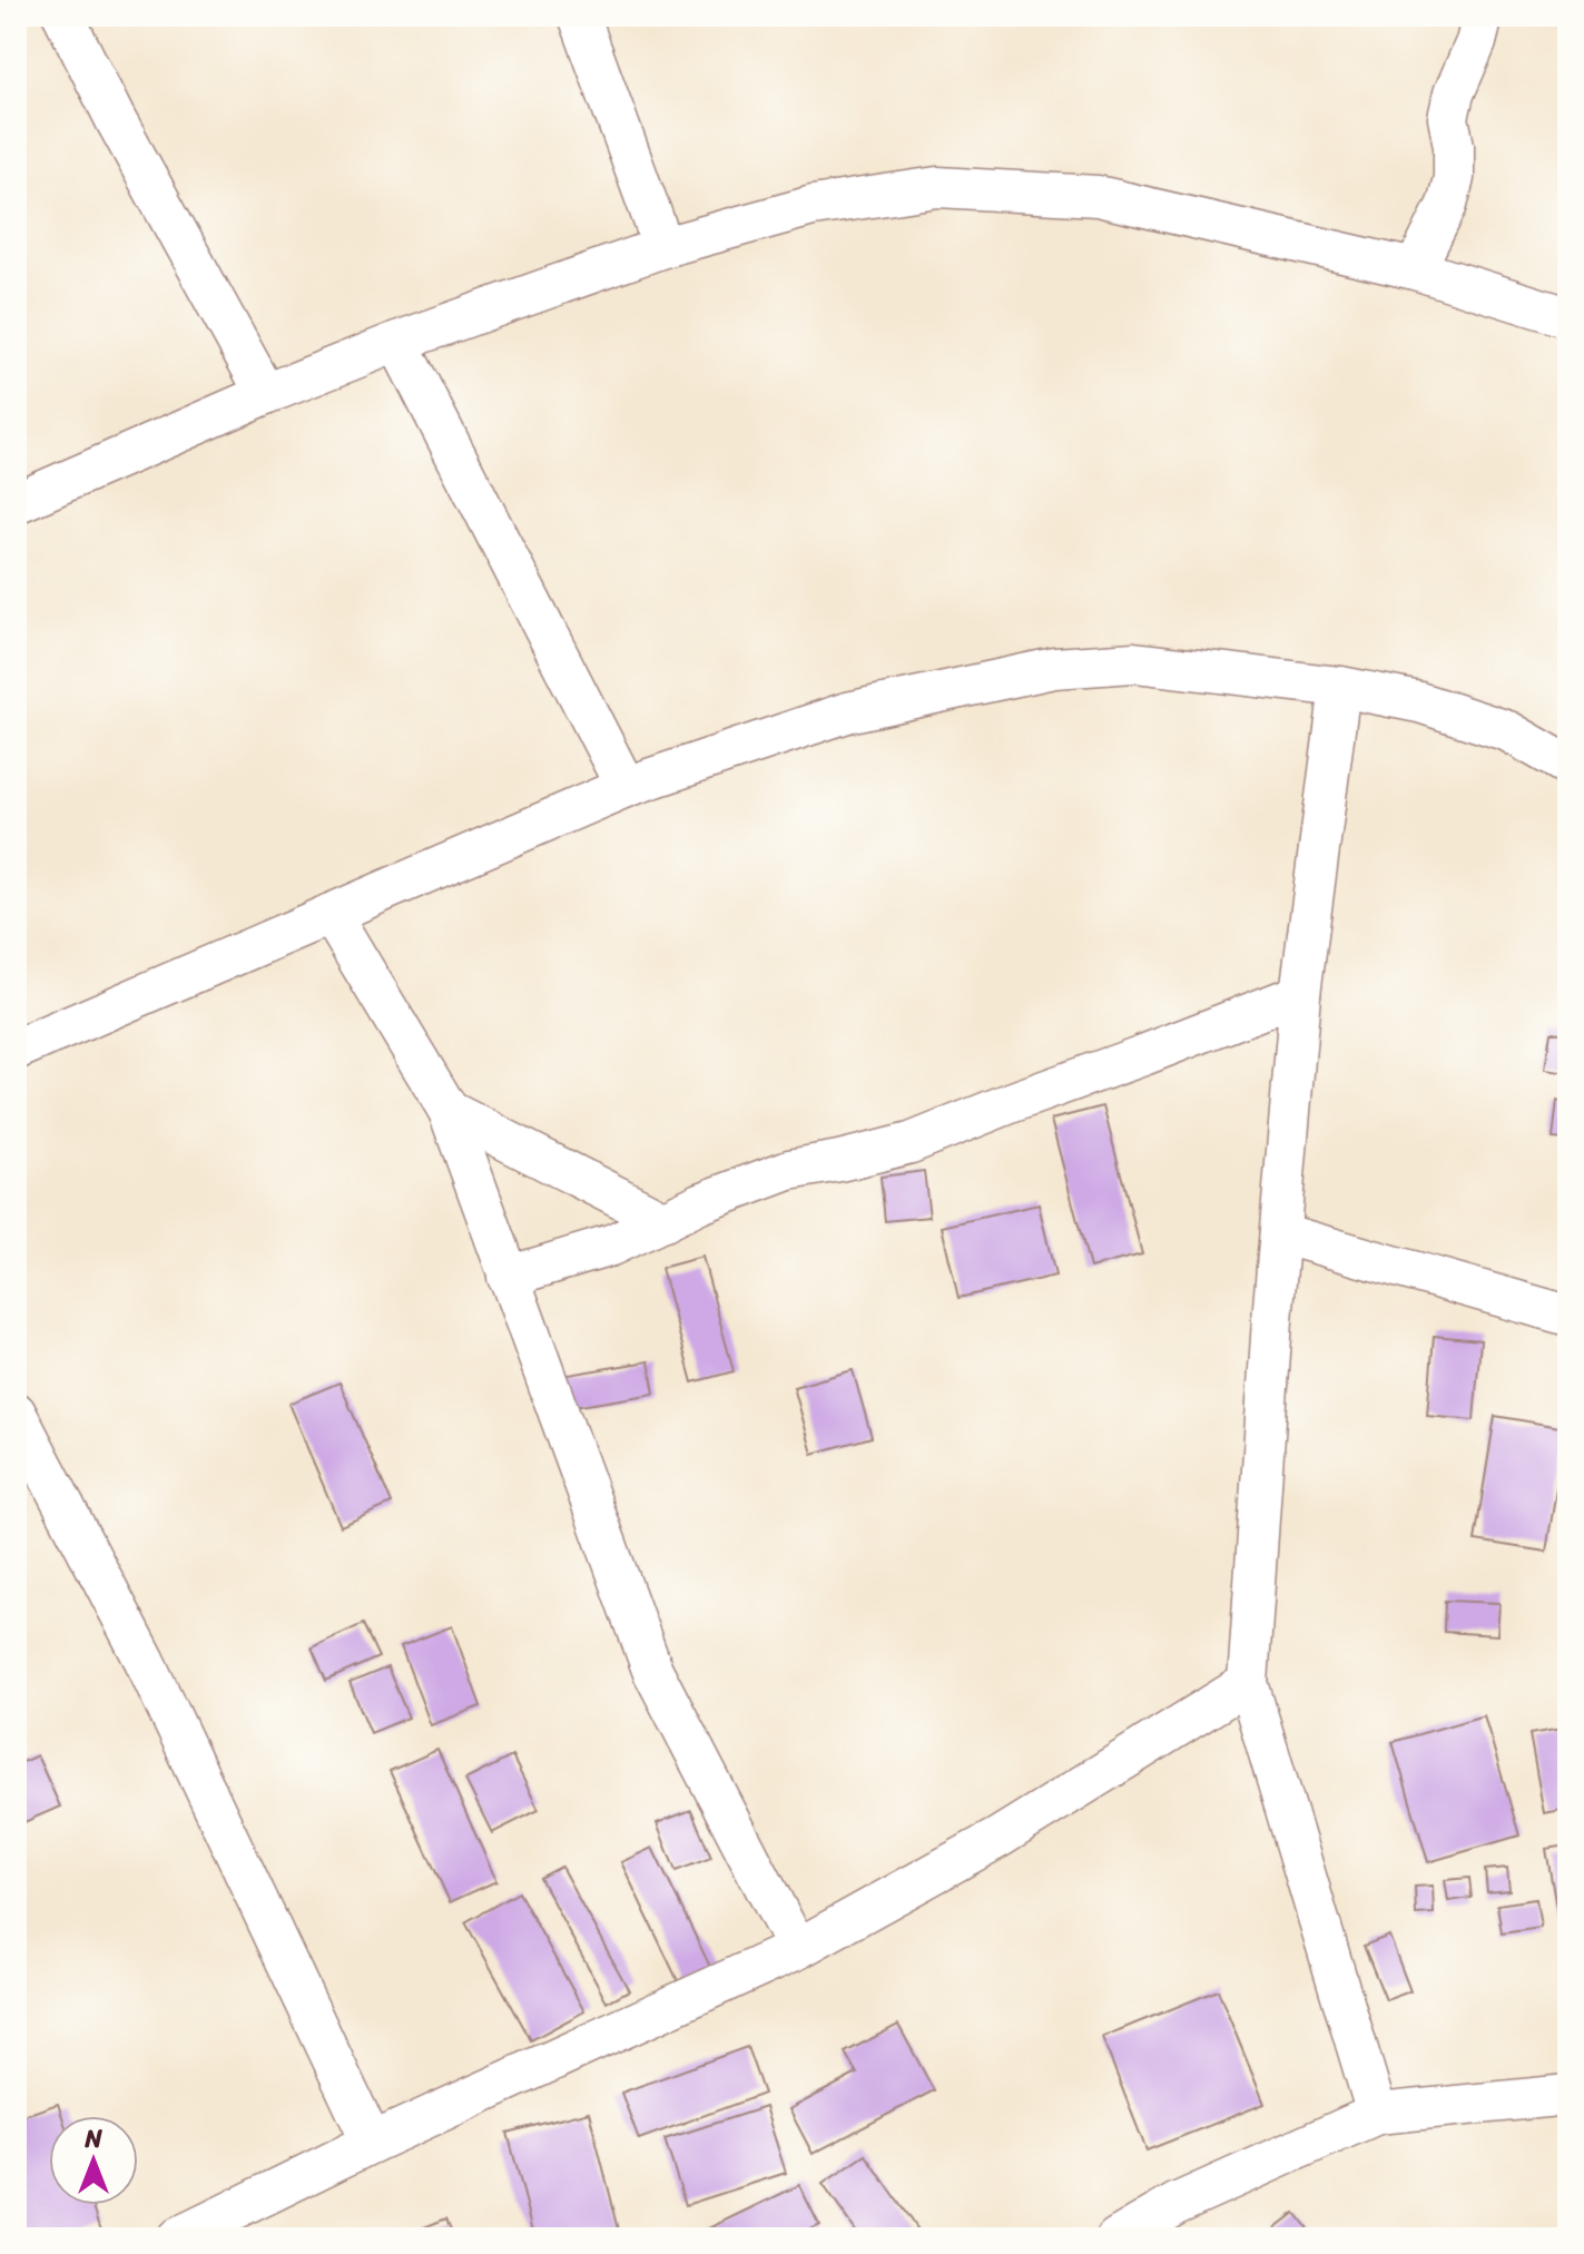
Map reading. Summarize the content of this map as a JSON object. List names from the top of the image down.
{
  "north": "top"
}
